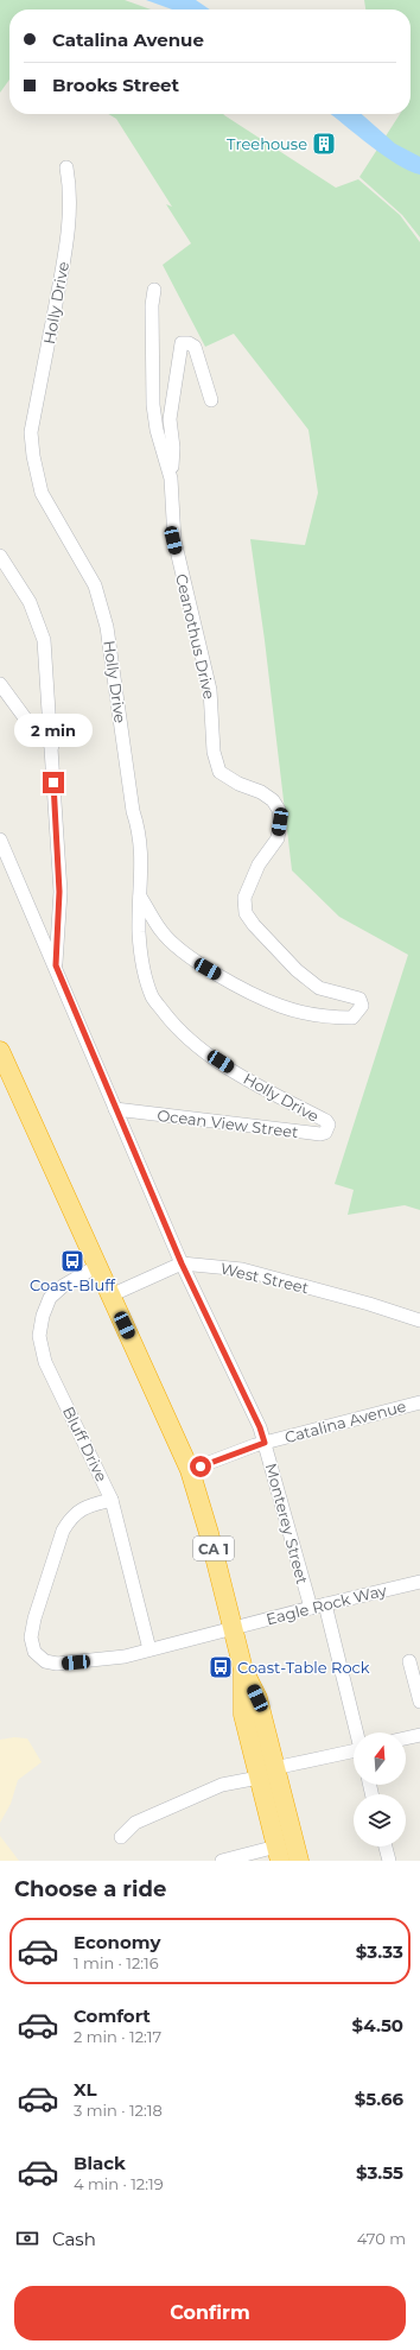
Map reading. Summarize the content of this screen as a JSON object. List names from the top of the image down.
{
  "streets": {
    "highway": ["CA 1"],
    "street": [
      "Holly Drive",
      "Ceanothus Drive",
      "Ocean View Street",
      "West Street",
      "Catalina Avenue",
      "Bluff Drive",
      "Monterey Street",
      "Eagle Rock Way"
    ]
  },
  "crossings": [
    ["Holly Drive", "Ceanothus Drive"],
    ["Holly Drive", "Ocean View Street"],
    ["Ocean View Street", "Monterey Street"],
    ["West Street", "Monterey Street"],
    ["West Street", "CA 1"],
    ["Catalina Avenue", "Monterey Street"],
    ["Catalina Avenue", "CA 1"],
    ["Bluff Drive", "CA 1"],
    ["Bluff Drive", "Eagle Rock Way"],
    ["Monterey Street", "Eagle Rock Way"],
    ["CA 1", "Eagle Rock Way"]
  ],
  "places": {
    "building": ["Treehouse"],
    "bus stop": ["Coast-Bluff", "Coast-Table Rock"]
  },
  "north": "top",
  "page": {
    "banner": ["Catalina Avenue", "Brooks Street"],
    "bubble": "2 min",
    "heading": "Choose a ride",
    "list": [
      {
        "name": "Economy",
        "note": "1 min · 12:16",
        "value": "$3.33"
      },
      {
        "name": "Comfort",
        "note": "2 min · 12:17",
        "value": "$4.50"
      },
      {
        "name": "XL",
        "note": "3 min · 12:18",
        "value": "$5.66"
      },
      {
        "name": "Black",
        "note": "4 min · 12:19",
        "value": "$3.55"
      }
    ],
    "pay": ["Cash", "470 m"],
    "buttons": "Confirm"
  }
}
